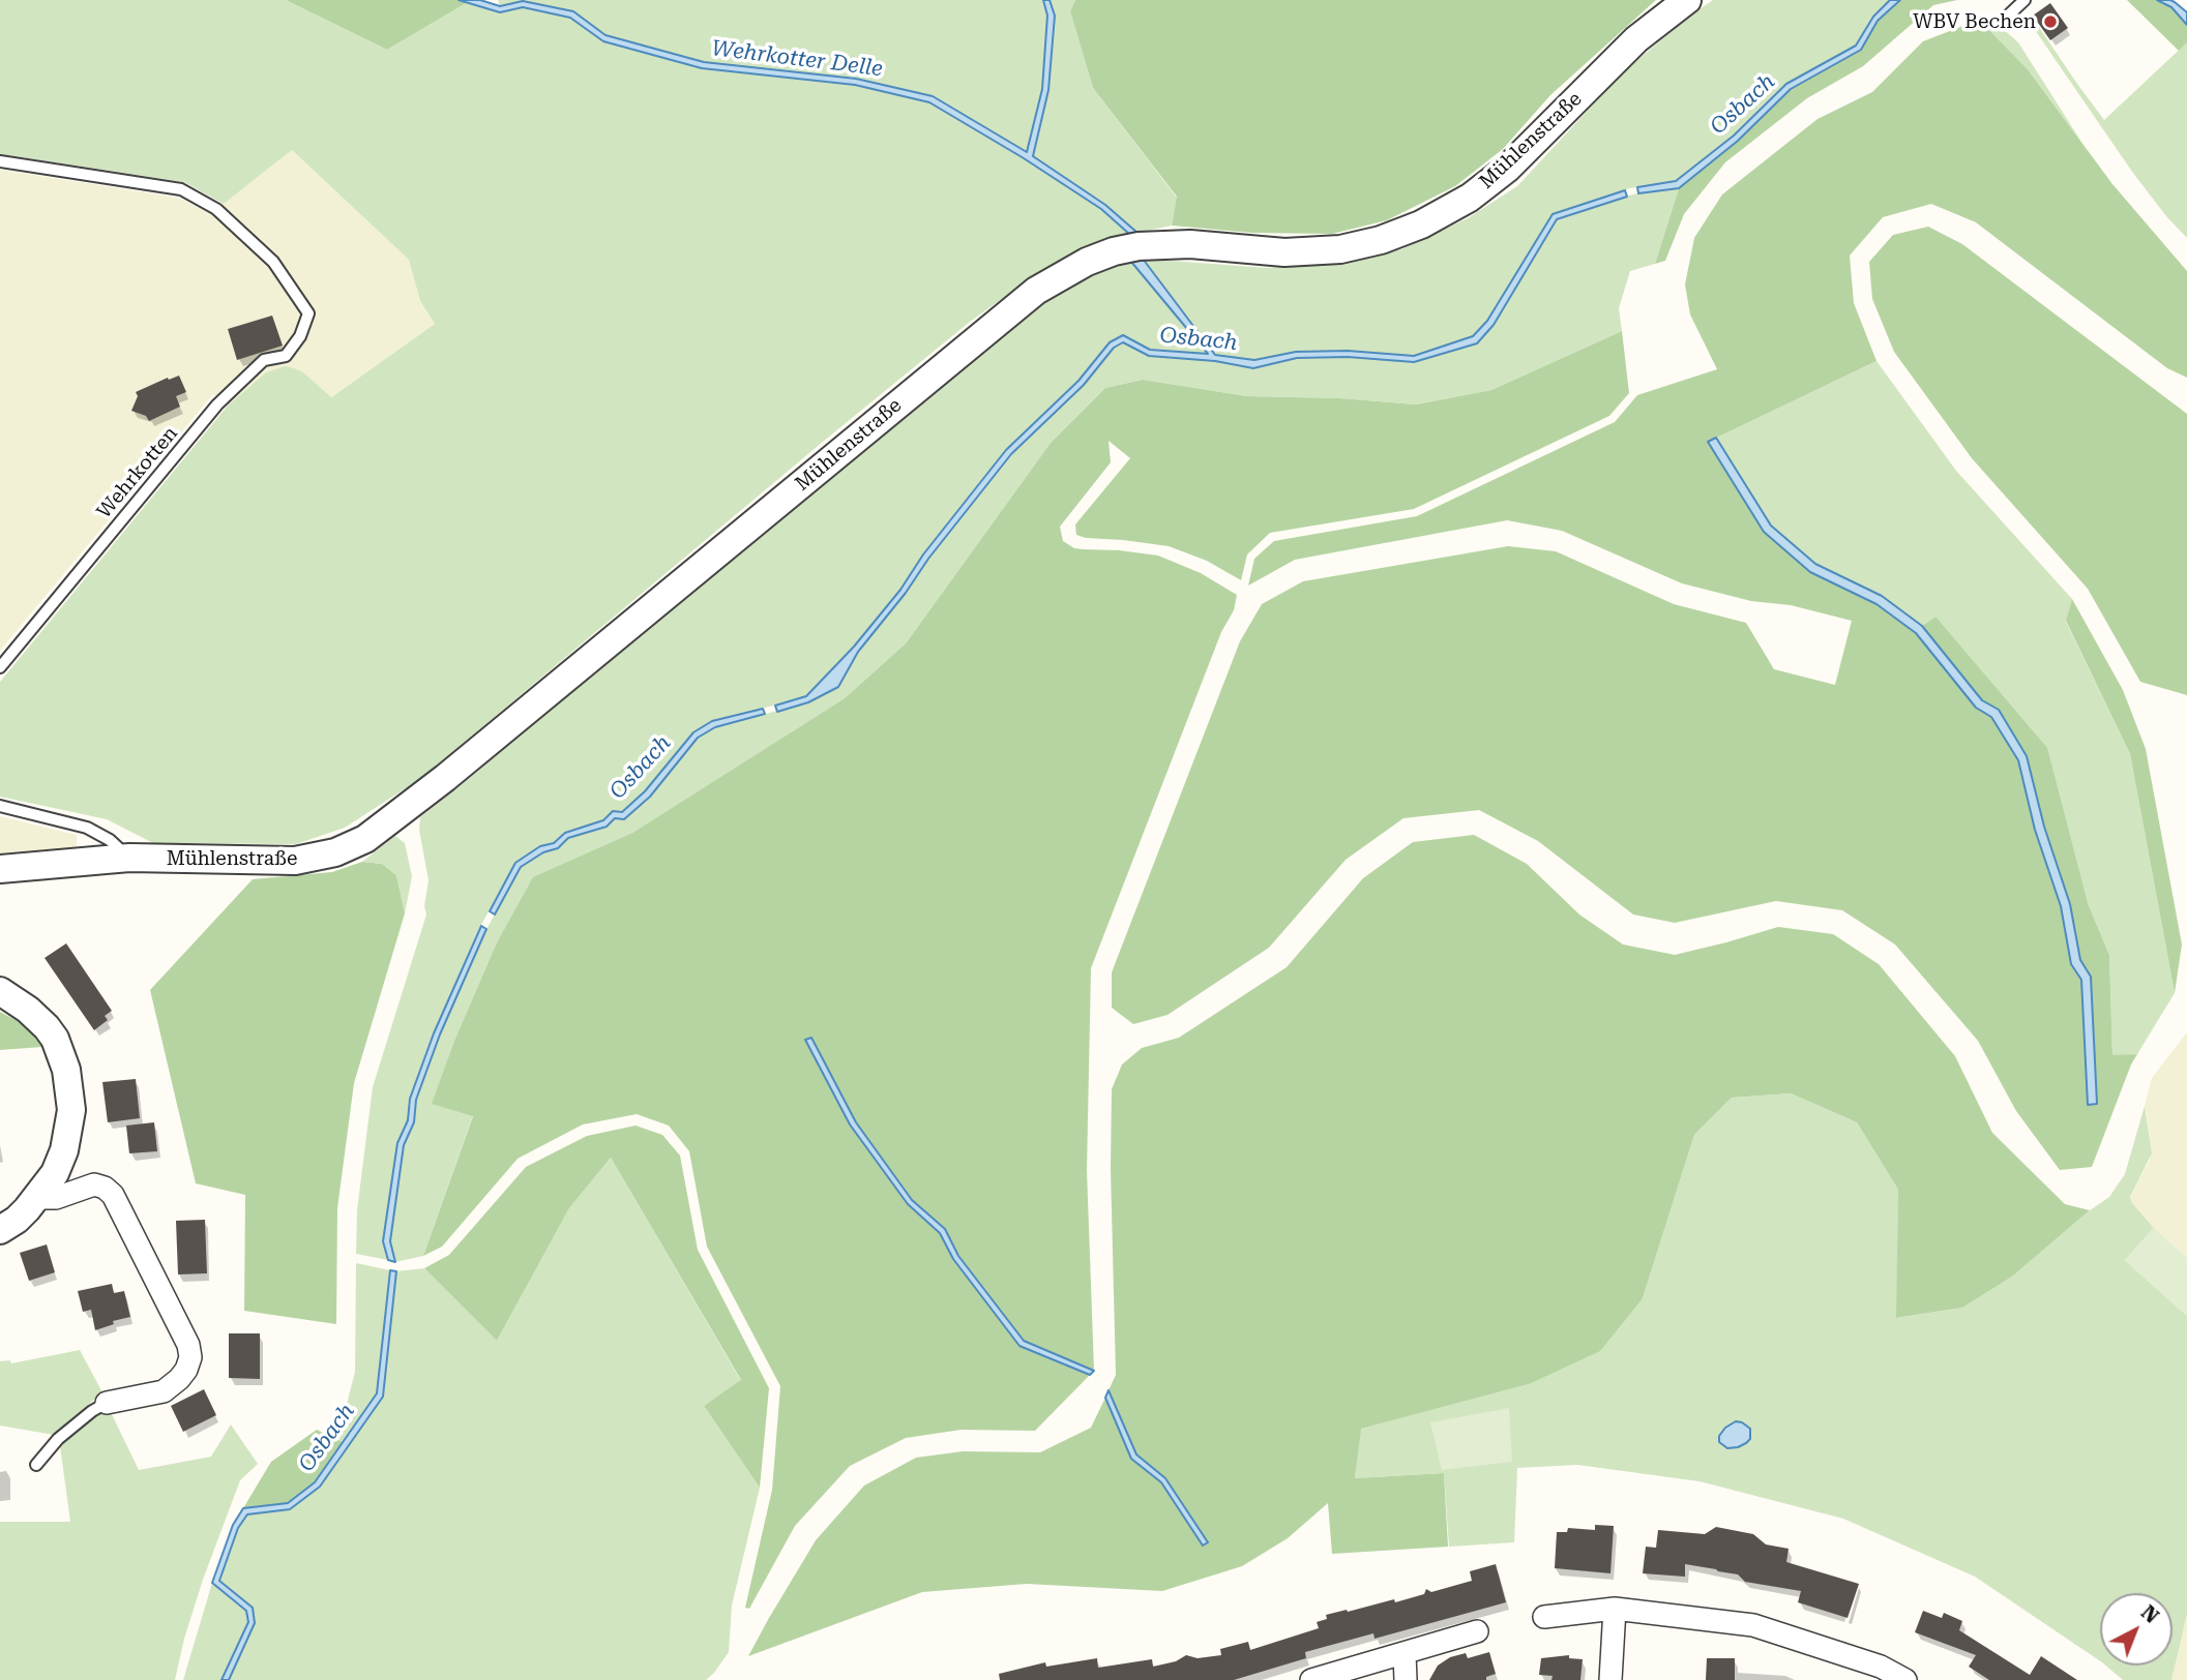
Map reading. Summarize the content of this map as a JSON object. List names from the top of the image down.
{
  "streets": {
    "street": ["Mühlenstraße"],
    "lane": ["Wehrkotten"]
  },
  "water": ["Wehrkotter Delle", "Osbach"],
  "places": ["WBV Bechen"],
  "north": "top right"
}
